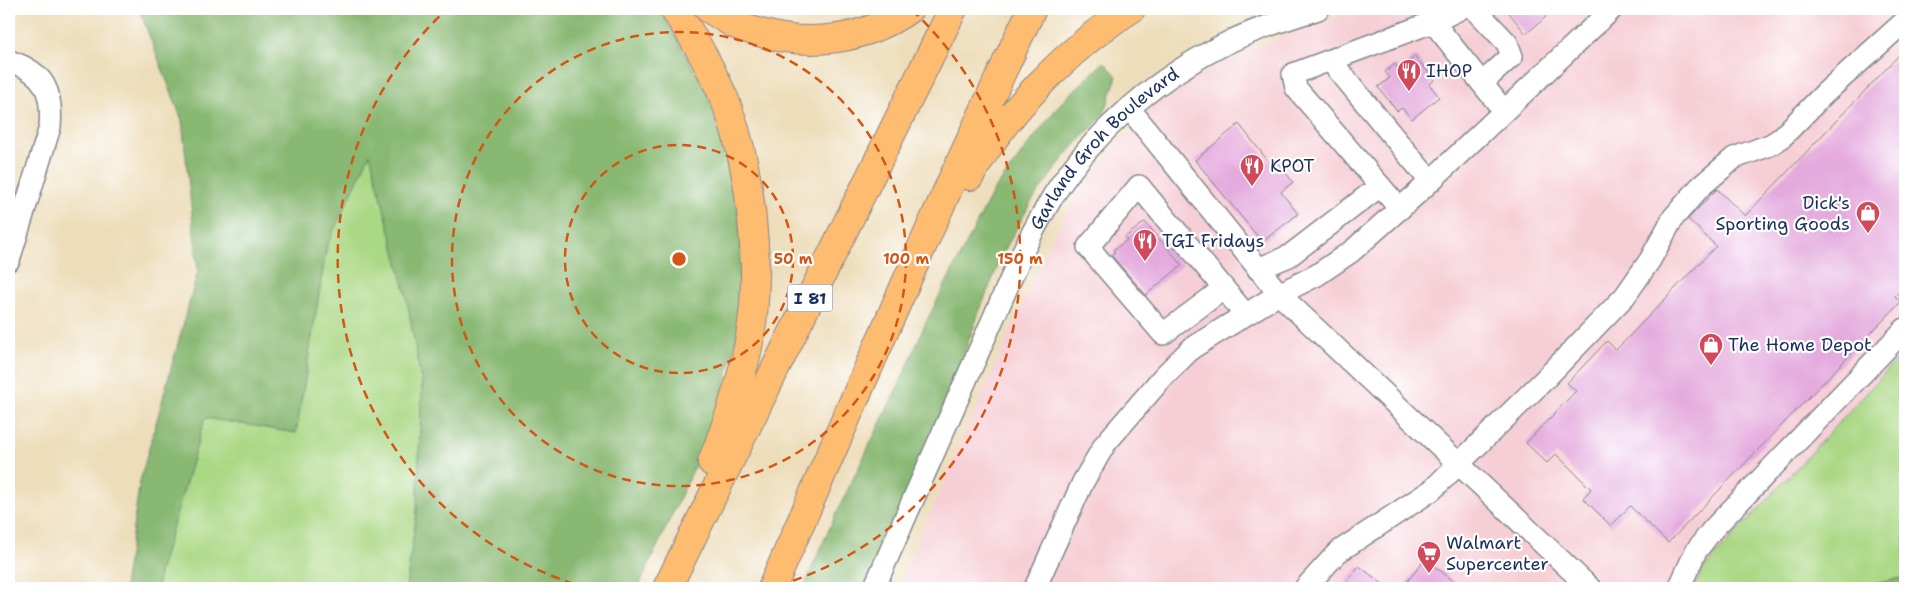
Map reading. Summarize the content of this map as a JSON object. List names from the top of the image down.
{
  "streets": {
    "highway": ["I 81"],
    "street": ["Garland Groh Boulevard"]
  },
  "places": {
    "restaurant": ["IHOP", "KPOT", "TGI Fridays"],
    "shop": ["Dick's Sporting Goods", "The Home Depot"],
    "supermarket": ["Walmart Supercenter"]
  },
  "rings": ["50 m", "100 m", "150 m"]
}
